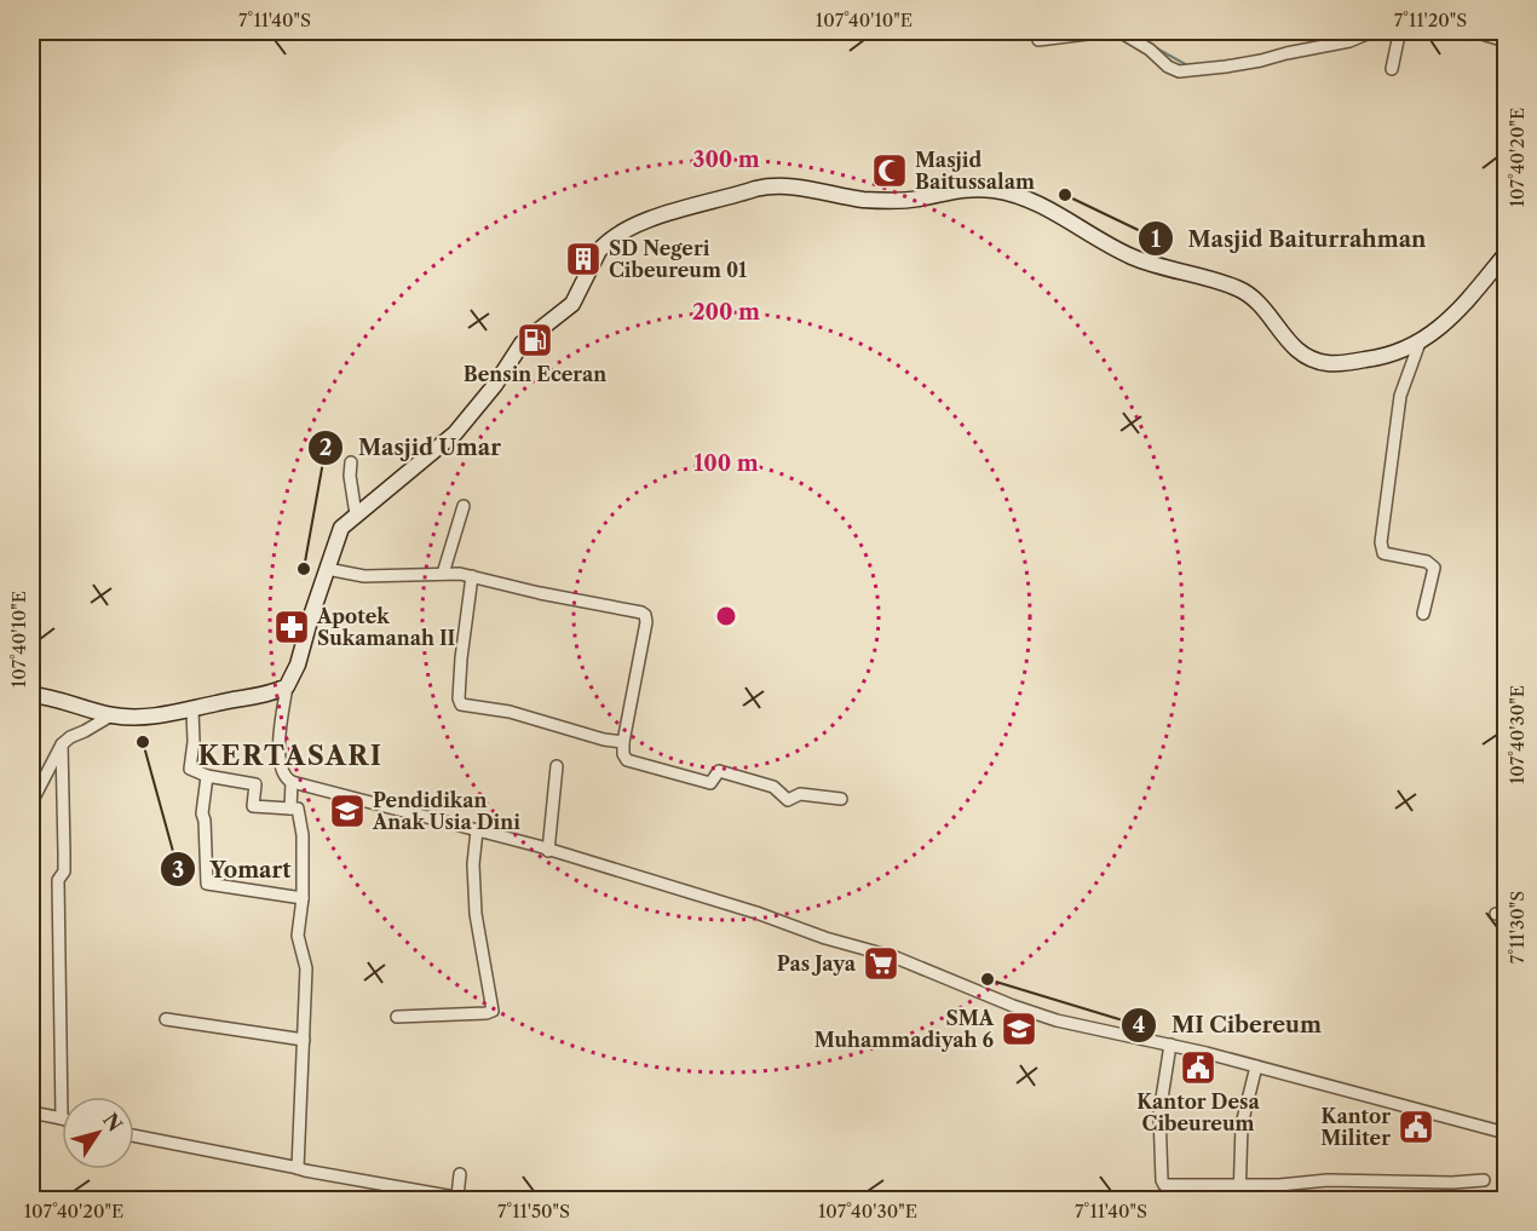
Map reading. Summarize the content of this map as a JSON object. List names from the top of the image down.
{
  "districts": ["KERTASARI"],
  "places": {
    "mosque": ["Masjid Baitussalam"],
    "other": [
      "Masjid Baiturrahman",
      "Masjid Umar",
      "Yomart",
      "MI Cibereum"
    ],
    "building": ["SD Negeri Cibeureum 01"],
    "fuel station": ["Bensin Eceran"],
    "pharmacy": ["Apotek Sukamanah II"],
    "school or university": ["Pendidikan Anak Usia Dini", "SMA Muhammadiyah 6"],
    "supermarket": ["Pas Jaya"],
    "public building": ["Kantor Desa Cibeureum", "Kantor Militer"]
  },
  "north": "top right",
  "coordinates": [
    "7°11'40\"S",
    "107°40'10\"E",
    "7°11'20\"S",
    "107°40'20\"E",
    "107°40'30\"E",
    "7°11'30\"S",
    "7°11'50\"S"
  ],
  "rings": ["300 m", "200 m", "100 m"]
}
